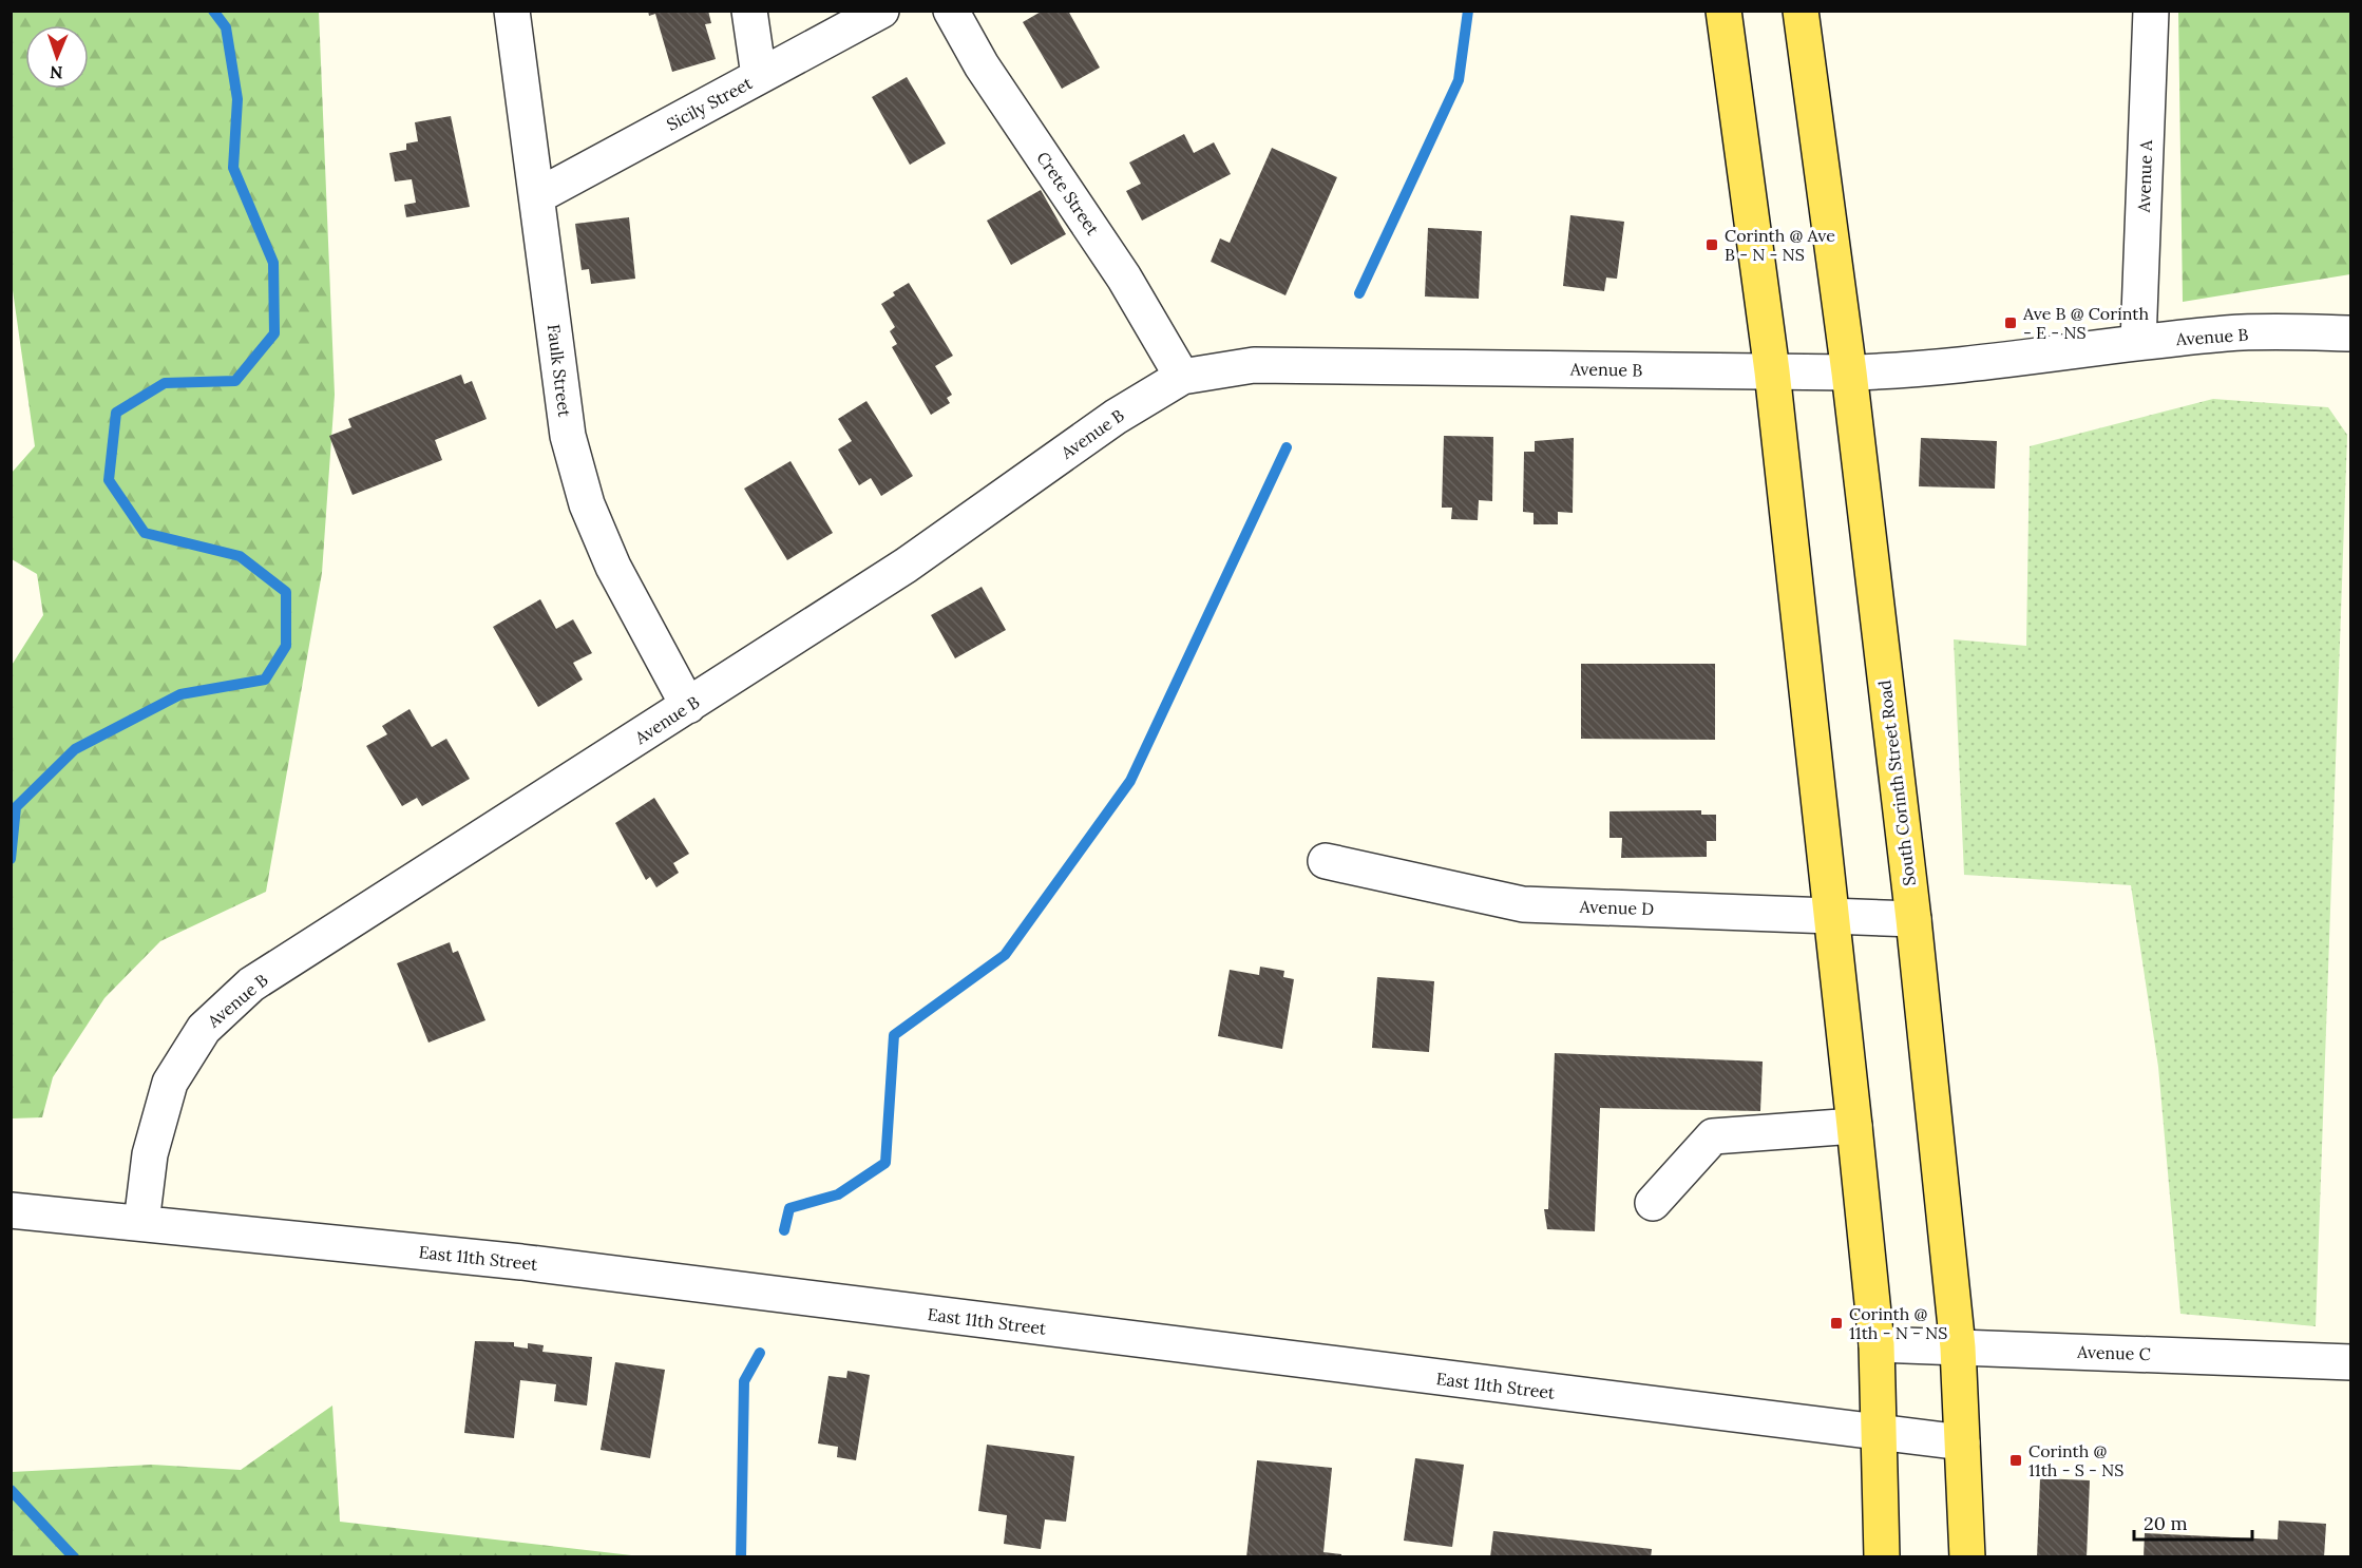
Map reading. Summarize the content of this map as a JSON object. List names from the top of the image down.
{
  "streets": {
    "main road": ["South Corinth Street Road"],
    "street": [
      "Sicily Street",
      "Avenue A",
      "Crete Street",
      "Avenue B",
      "Faulk Street",
      "Avenue D",
      "East 11th Street",
      "Avenue C"
    ]
  },
  "crossings": [
    ["Sicily Street", "Faulk Street"],
    ["Avenue A", "Avenue B"],
    ["Crete Street", "Avenue B"],
    ["Avenue B", "Faulk Street"],
    ["Avenue B", "South Corinth Street Road"],
    ["Avenue B", "East 11th Street"],
    ["South Corinth Street Road", "Avenue D"],
    ["South Corinth Street Road", "East 11th Street"],
    ["South Corinth Street Road", "Avenue C"]
  ],
  "places": {
    "transit": [
      "Corinth @ Ave B - N - NS",
      "Ave B @ Corinth - E - NS",
      "Corinth @ 11th - N - NS",
      "Corinth @ 11th - S - NS"
    ]
  },
  "scale_bar": "20 m",
  "north": "bottom"
}
